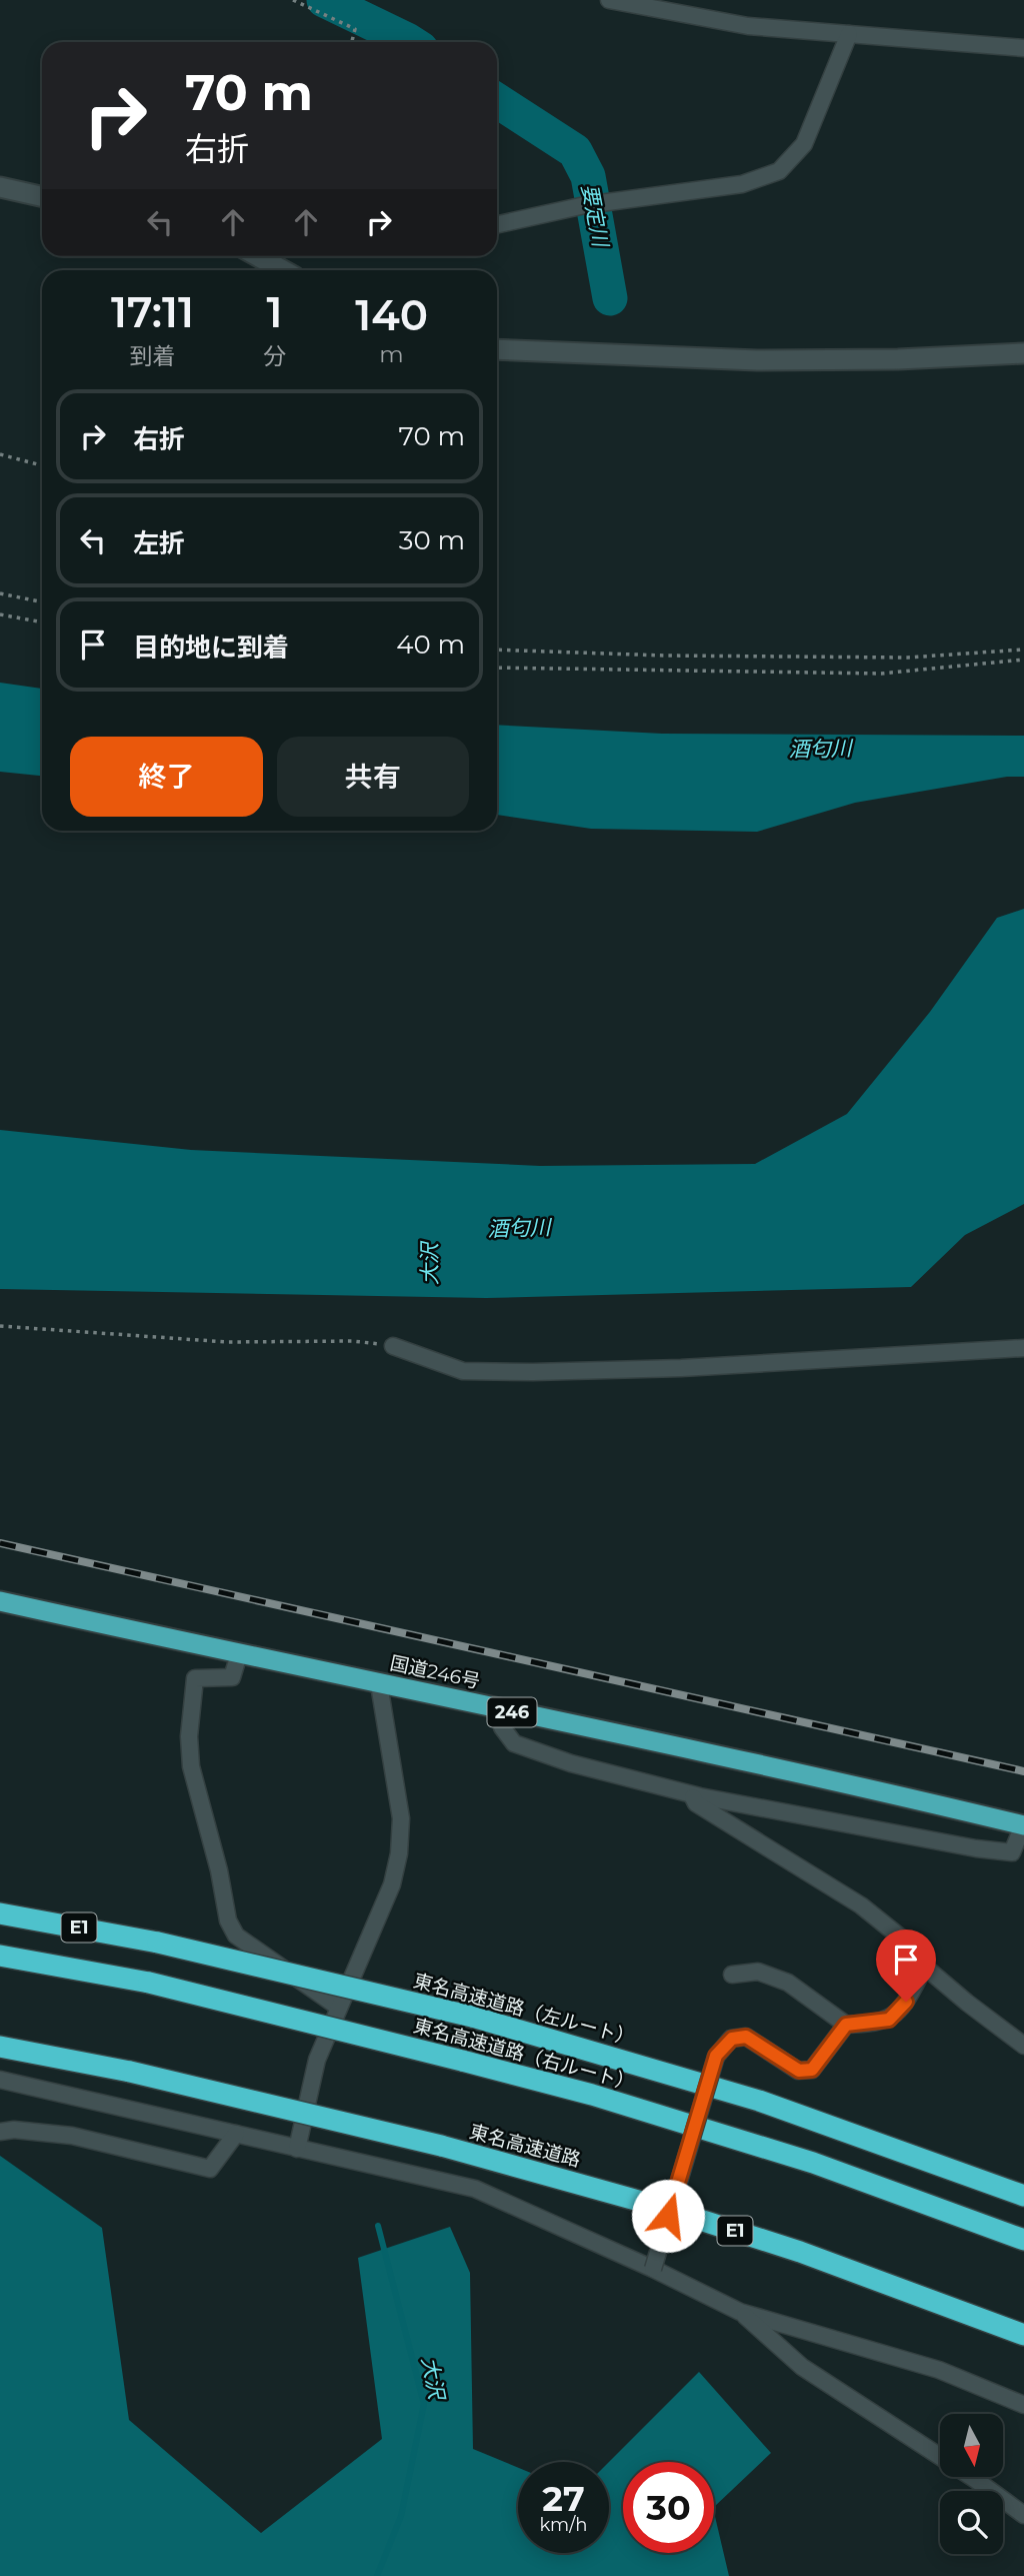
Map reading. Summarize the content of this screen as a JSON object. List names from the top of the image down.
{
  "streets": {
    "highway": [
      "国道246号",
      "246",
      "E1",
      "東名高速道路（左ルート）",
      "東名高速道路（右ルート）",
      "東名高速道路"
    ]
  },
  "water": ["要定川", "酒匂川", "大沢"],
  "north": "bottom",
  "page": {
    "turn": ["70 m", "右折"],
    "eta": [
      "17:11",
      "到着",
      "1",
      "分",
      "140",
      "m"
    ],
    "list": [
      {
        "name": "右折",
        "value": "70 m"
      },
      {
        "name": "左折",
        "value": "30 m"
      },
      {
        "name": "目的地に到着",
        "value": "40 m"
      }
    ],
    "buttons": ["終了", "共有"],
    "speed": "27 km/h",
    "limit": "30"
  }
}
